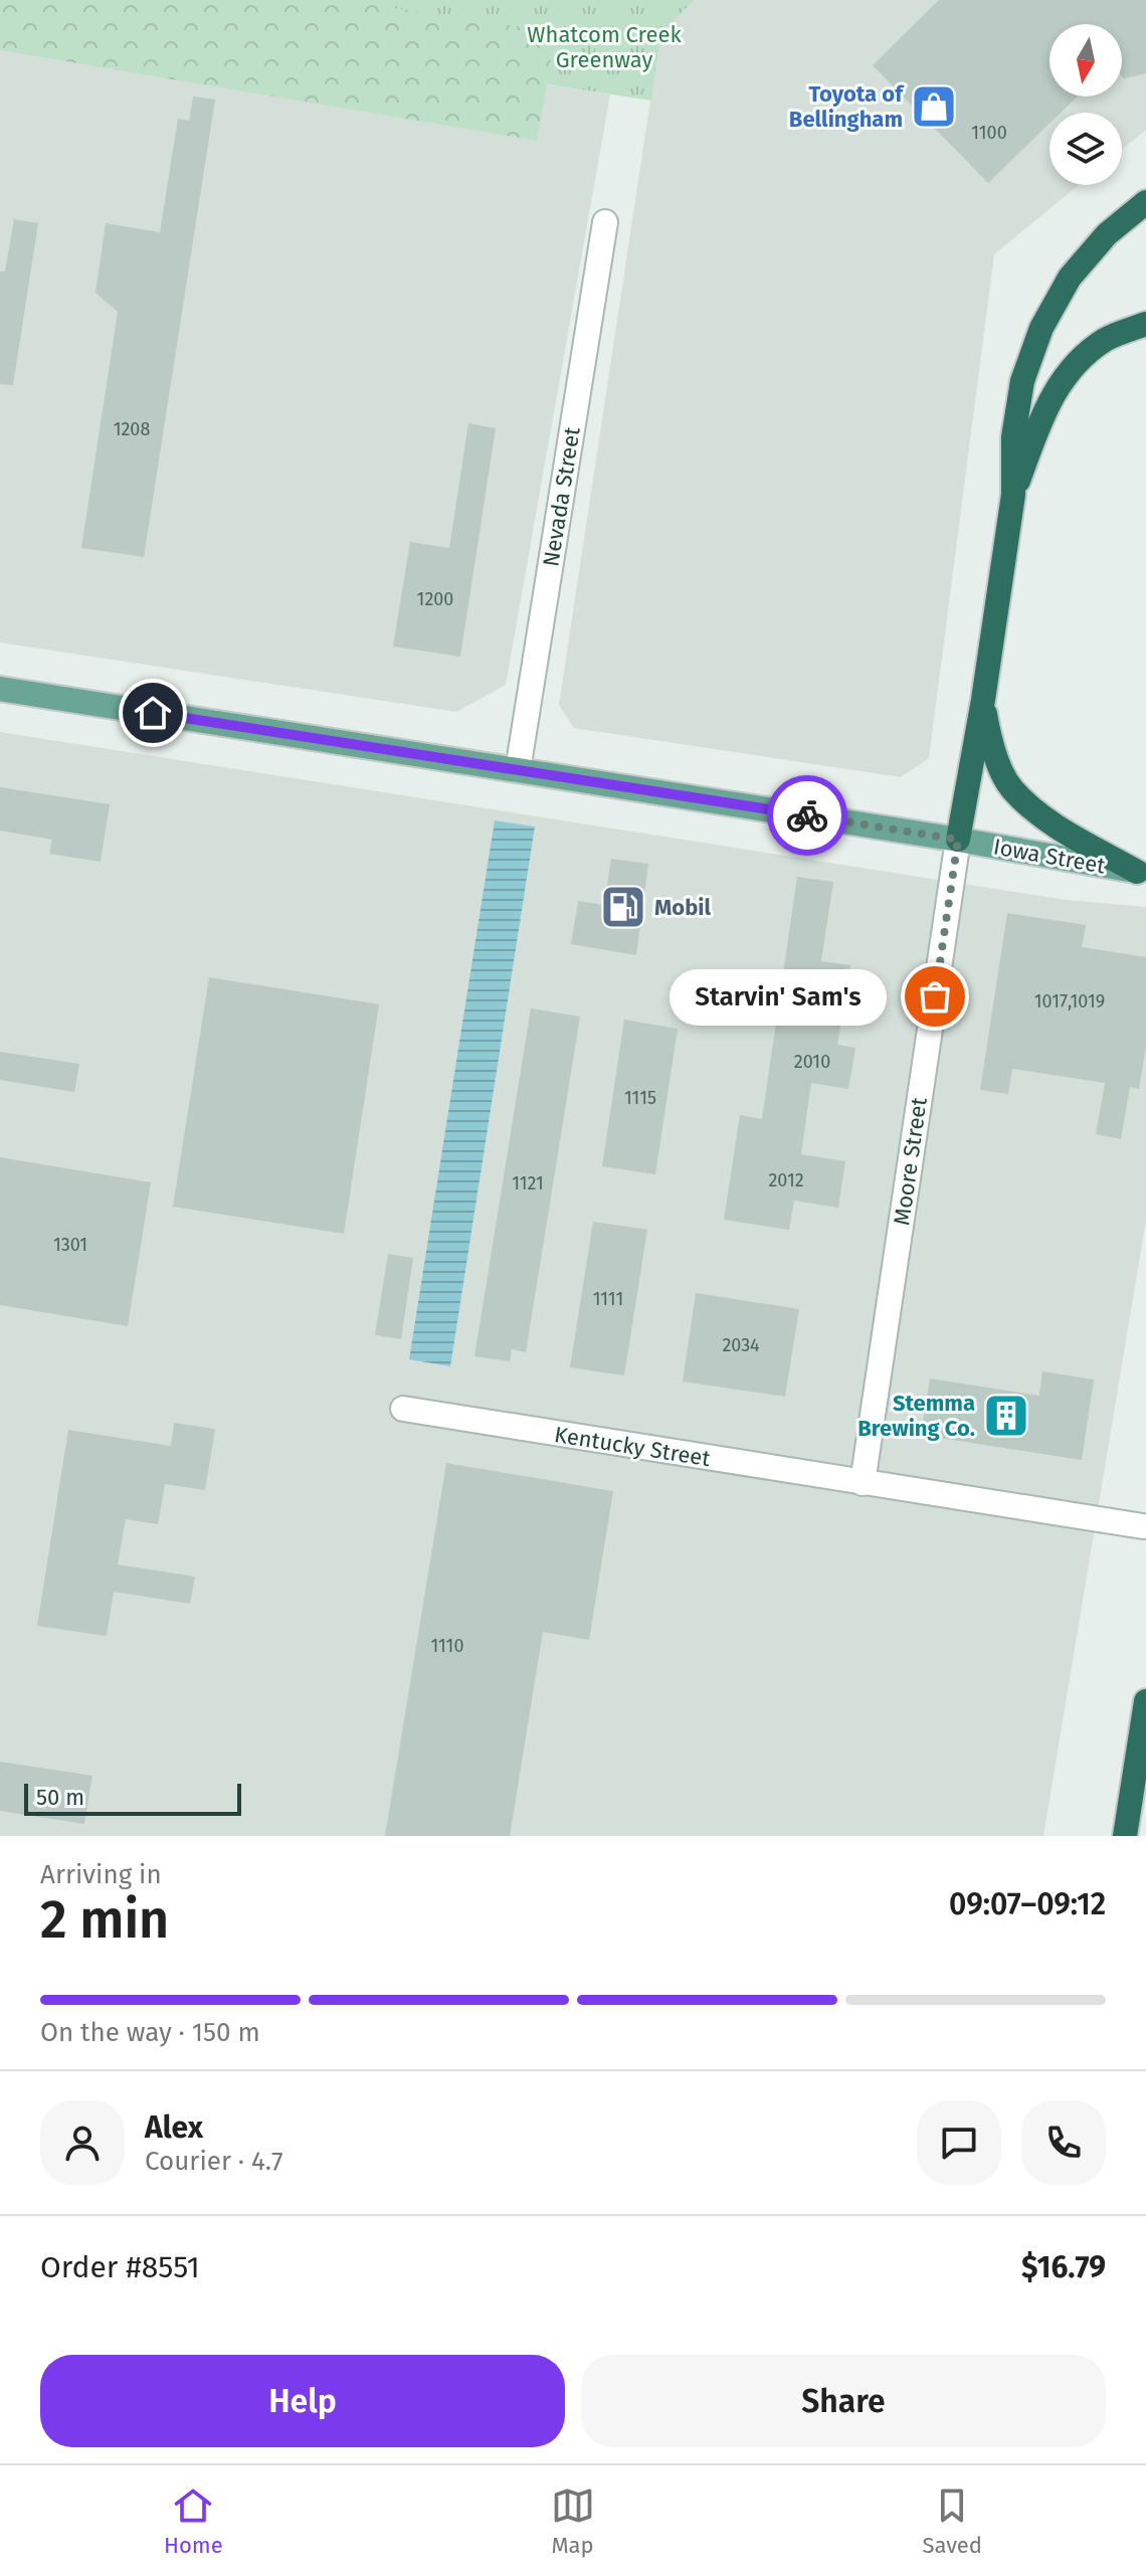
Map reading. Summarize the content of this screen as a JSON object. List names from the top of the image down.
{
  "streets": {
    "main road": ["Iowa Street"],
    "street": ["Nevada Street", "Moore Street", "Kentucky Street"]
  },
  "crossings": [
    ["Nevada Street", "Iowa Street"],
    ["Iowa Street", "Moore Street"],
    ["Moore Street", "Kentucky Street"]
  ],
  "parks": ["Whatcom Creek Greenway"],
  "places": {
    "shop": ["Toyota of Bellingham"],
    "fuel station": ["Mobil"],
    "other": ["Starvin' Sam's"],
    "building": ["Stemma Brewing Co."]
  },
  "house_numbers": [
    "1100",
    "1208",
    "1200",
    "1017,1019",
    "2010",
    "1115",
    "2012",
    "1121",
    "1301",
    "1111",
    "2034",
    "1110"
  ],
  "scale_bar": "50 m",
  "north": "bottom",
  "page": {
    "bubble": "Starvin' Sam's",
    "scale": "50 m",
    "heading": ["2 min", "Arriving in", "09:07–09:12"],
    "panel": [
      "Alex",
      "Courier · 4.7",
      "Order #8551",
      "$16.79"
    ],
    "bar": "On the way · 150 m",
    "buttons": ["Help", "Share"],
    "tabs": ["Home", "Map", "Saved"]
  }
}
